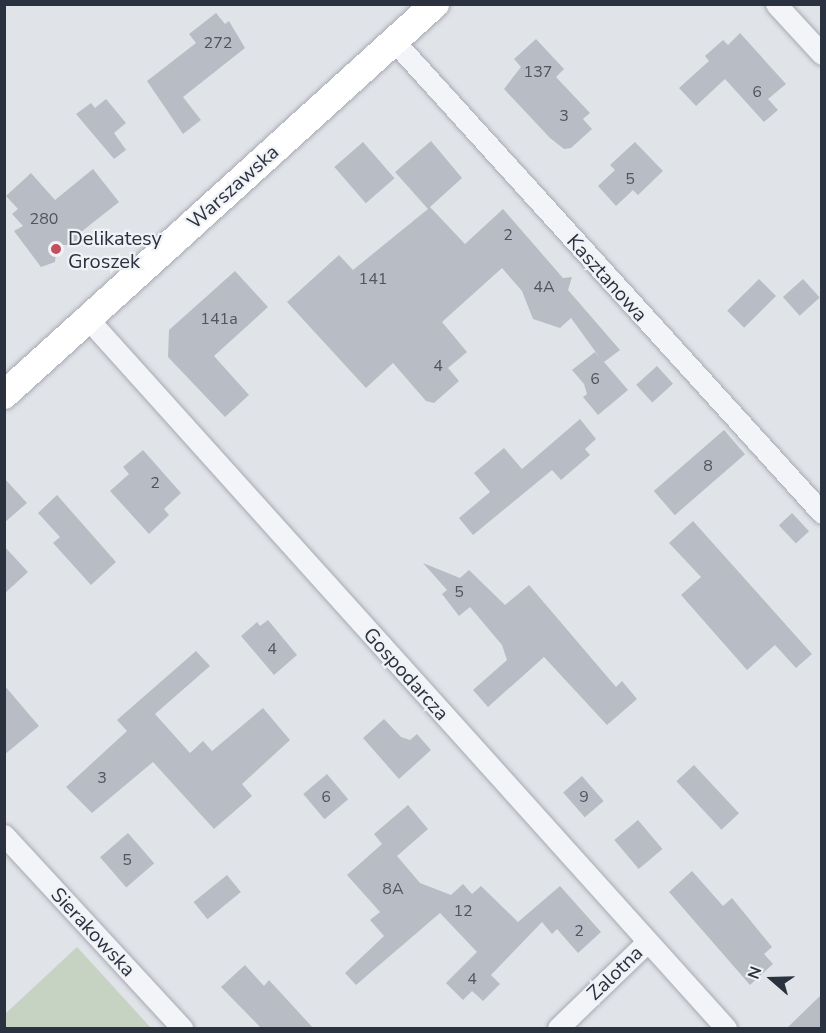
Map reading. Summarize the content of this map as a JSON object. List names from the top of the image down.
{
  "streets": {
    "street": [
      "Warszawska",
      "Kasztanowa",
      "Gospodarcza",
      "Sierakowska",
      "Zalotna"
    ]
  },
  "crossings": [
    ["Warszawska", "Kasztanowa"],
    ["Warszawska", "Gospodarcza"],
    ["Gospodarcza", "Zalotna"]
  ],
  "places": ["Delikatesy Groszek"],
  "house_numbers": [
    "272",
    "137",
    "6",
    "3",
    "5",
    "280",
    "2",
    "141",
    "4A",
    "141a",
    "4",
    "6",
    "8",
    "2",
    "5",
    "4",
    "3",
    "6",
    "9",
    "5",
    "8A",
    "12",
    "2",
    "4"
  ],
  "north": "left"
}
